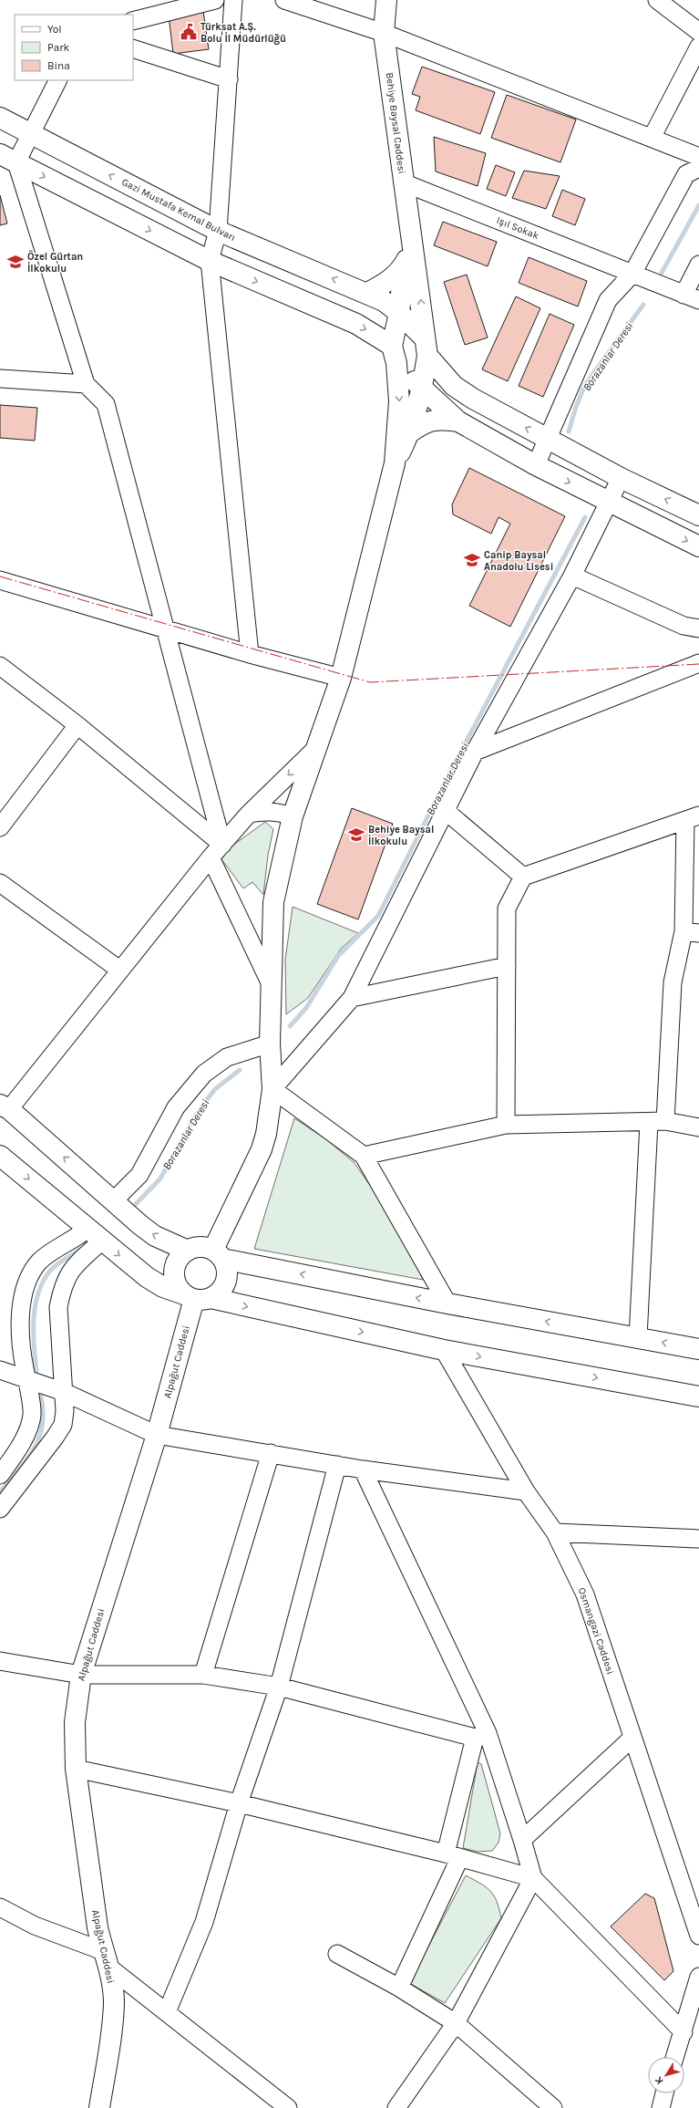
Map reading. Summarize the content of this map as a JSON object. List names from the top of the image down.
{
  "streets": {
    "main road": ["Behiye Baysal Caddesi", "Gazi Mustafa Kemal Bulvarı", "Alpağut Caddesi"],
    "street": ["Işıl Sokak", "Osmangazi Caddesi"]
  },
  "crossings": [
    ["Behiye Baysal Caddesi", "Gazi Mustafa Kemal Bulvarı"],
    ["Behiye Baysal Caddesi", "Işıl Sokak"]
  ],
  "water": ["Borazanlar Deresi"],
  "places": {
    "public building": ["Türksat A.Ş. Bolu İl Müdürlüğü"],
    "school or university": ["Özel Gürtan İlkokulu", "Canip Baysal Anadolu Lisesi", "Behiye Baysal İlkokulu"]
  },
  "legend": ["Yol", "Park", "Bina"],
  "north": "bottom left"
}
